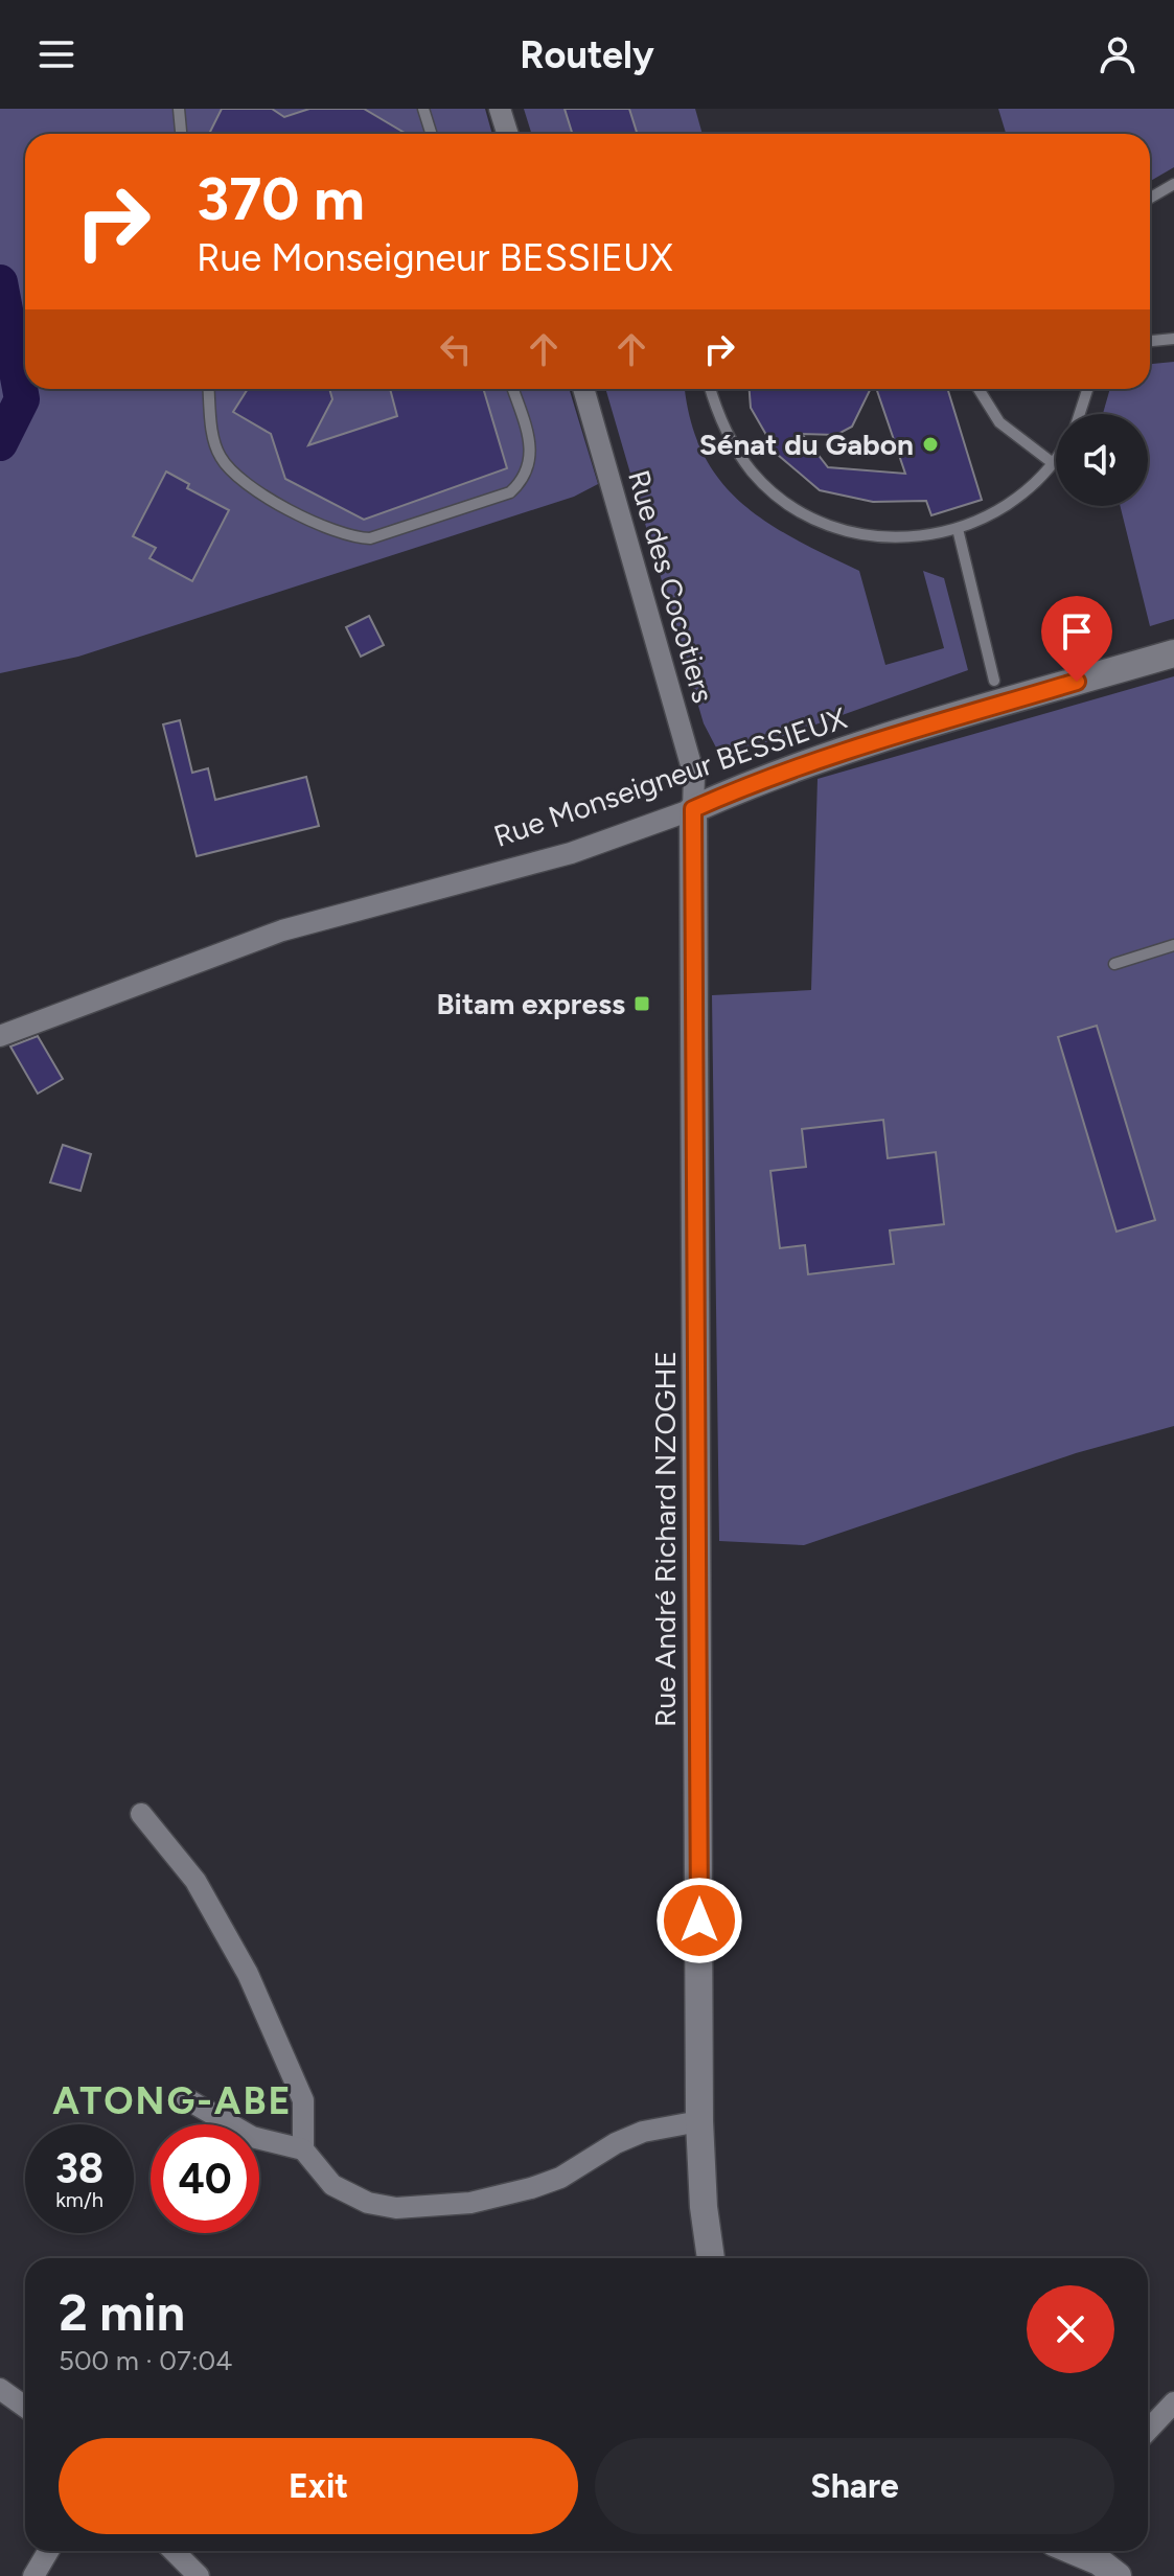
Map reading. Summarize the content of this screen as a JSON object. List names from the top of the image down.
{
  "streets": {
    "street": ["Rue des Cocotiers", "Rue Monseigneur BESSIEUX", "Rue André Richard NZOGHE"]
  },
  "crossings": [
    ["Rue des Cocotiers", "Rue Monseigneur BESSIEUX"],
    ["Rue des Cocotiers", "Rue André Richard NZOGHE"],
    ["Rue Monseigneur BESSIEUX", "Rue André Richard NZOGHE"]
  ],
  "districts": ["ATONG-ABE"],
  "places": {
    "other": ["Sénat du Gabon"],
    "transit": ["Bitam express"]
  },
  "page": {
    "header": "Routely",
    "turn": ["370 m", "Rue Monseigneur BESSIEUX"],
    "speed": "38 km/h",
    "limit": "40",
    "heading": ["2 min", "500 m · 07:04"],
    "buttons": ["Exit", "Share"]
  }
}
